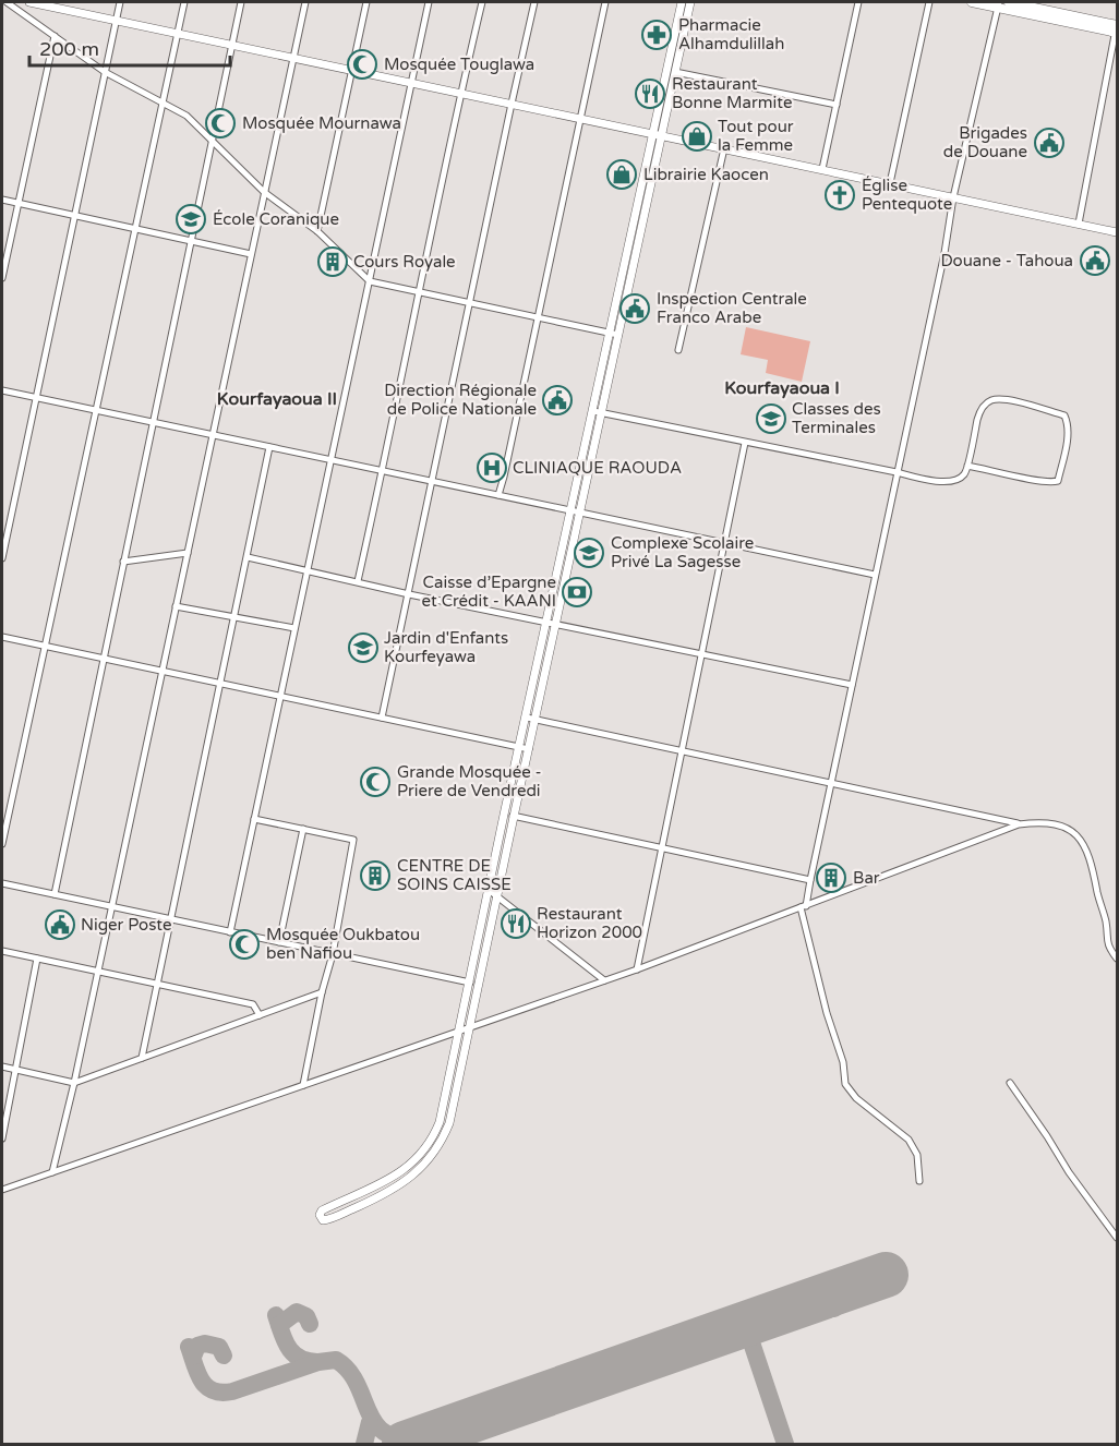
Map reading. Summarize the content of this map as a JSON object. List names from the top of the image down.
{
  "districts": ["Kourfayaoua I", "Kourfayaoua II"],
  "places": {
    "pharmacy": ["Pharmacie Alhamdulillah"],
    "mosque": [
      "Mosquée Touglawa",
      "Mosquée Mournawa",
      "Grande Mosquée - Priere de Vendredi",
      "Mosquée Oukbatou ben Nafiou"
    ],
    "restaurant": ["Restaurant Bonne Marmite", "Restaurant Horizon 2000"],
    "shop": ["Tout pour la Femme", "Librairie Kaocen"],
    "public building": [
      "Brigades de Douane",
      "Douane - Tahoua",
      "Inspection Centrale Franco Arabe",
      "Direction Régionale de Police Nationale",
      "Niger Poste"
    ],
    "church": ["Église Pentequote"],
    "school or university": [
      "École Coranique",
      "Classes des Terminales",
      "Complexe Scolaire Privé La Sagesse",
      "Jardin d'Enfants Kourfeyawa"
    ],
    "building": ["Cours Royale", "CENTRE DE SOINS CAISSE", "Bar"],
    "hospital": ["CLINIAQUE RAOUDA"],
    "bank": ["Caisse d’Epargne et Crédit - KAANI"]
  },
  "scale_bar": "200 m"
}
